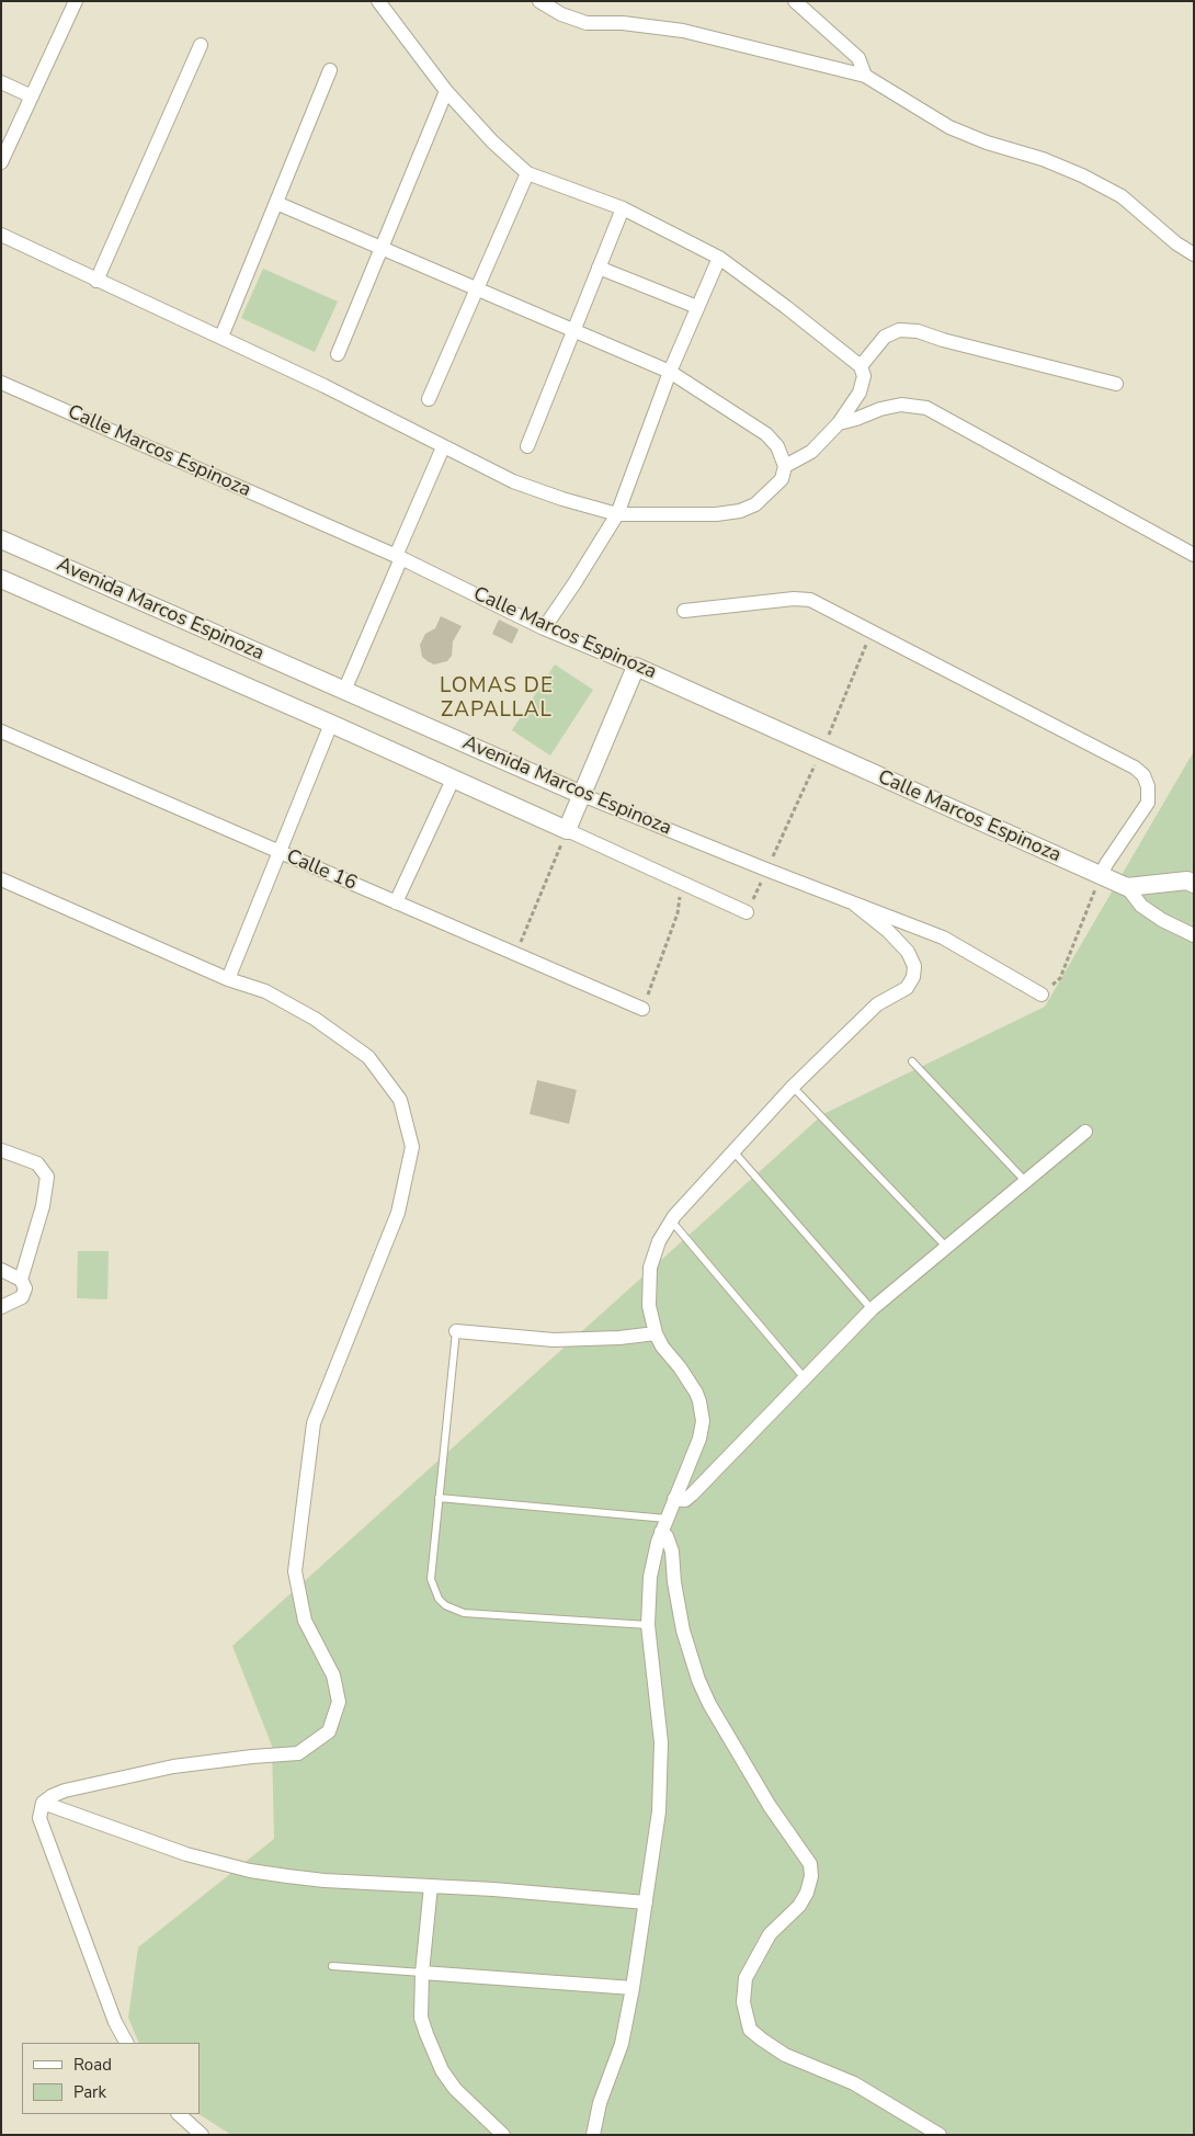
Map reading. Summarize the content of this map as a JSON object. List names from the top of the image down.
{
  "streets": {
    "street": ["Calle Marcos Espinoza", "Avenida Marcos Espinoza", "Calle 16"]
  },
  "districts": ["LOMAS DE ZAPALLAL"],
  "legend": ["Road", "Park"]
}
